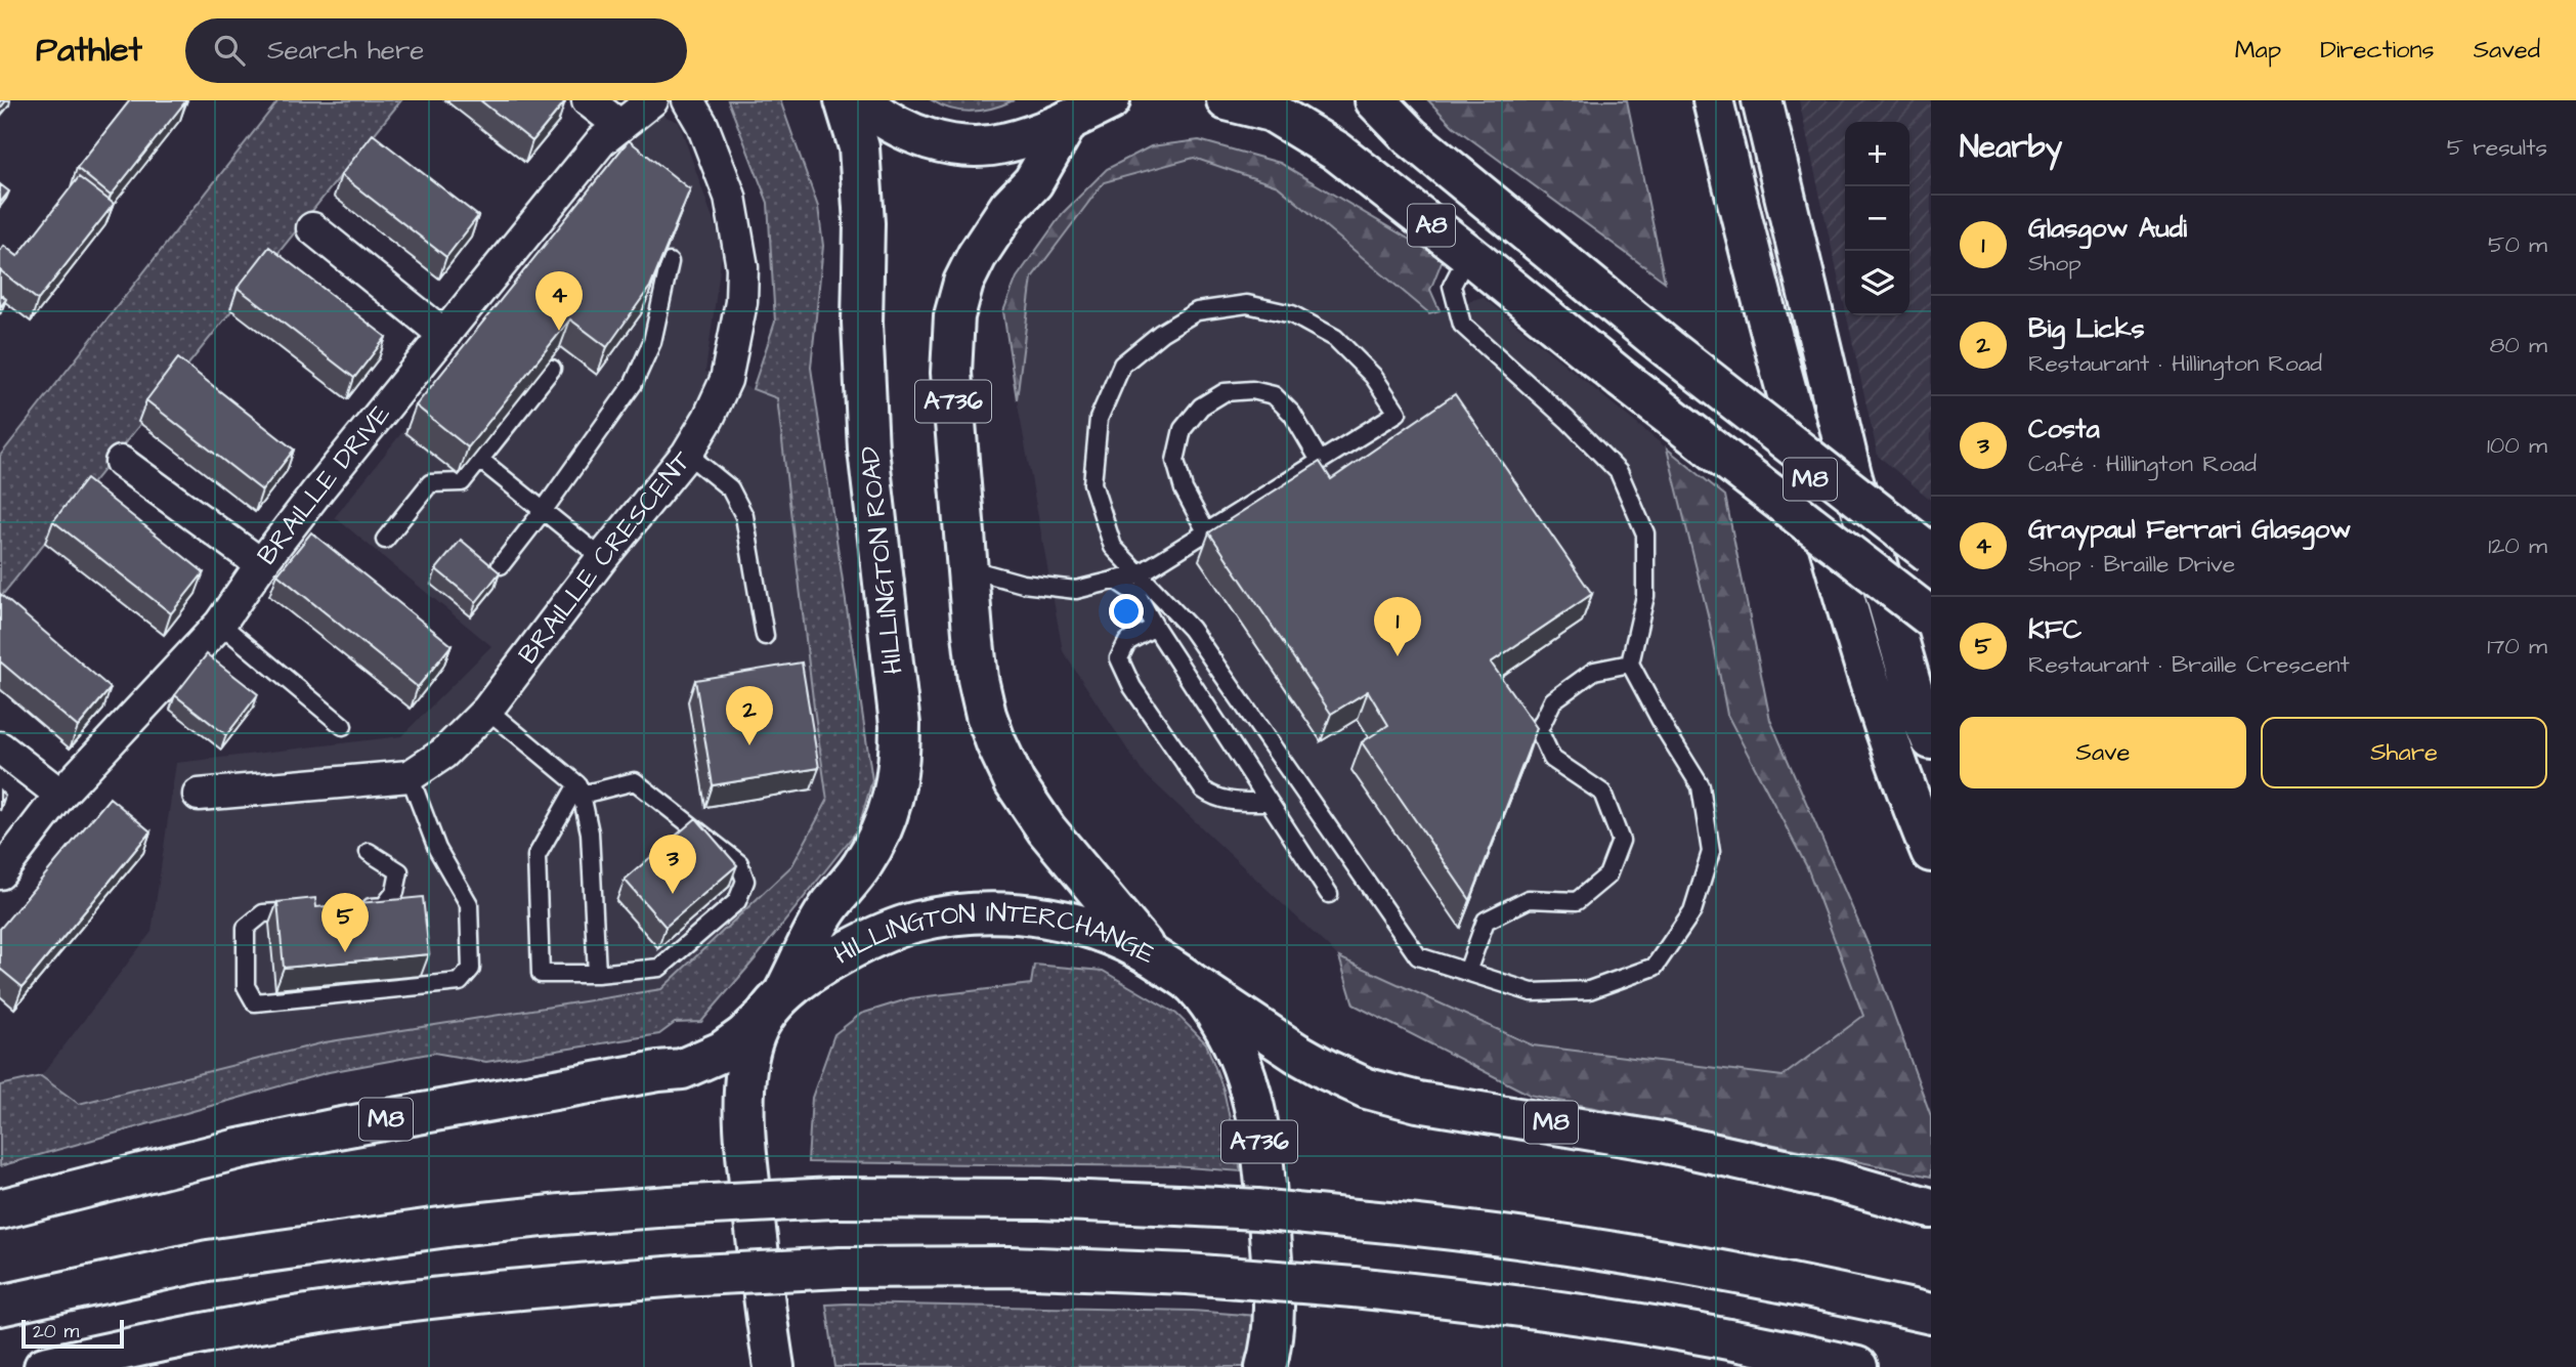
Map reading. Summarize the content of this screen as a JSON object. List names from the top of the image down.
{
  "streets": {
    "main road": [
      "A8",
      "A736",
      "M8",
      "HILLINGTON ROAD",
      "HILLINGTON INTERCHANGE"
    ],
    "street": ["BRAILLE DRIVE", "BRAILLE CRESCENT"]
  },
  "crossings": [
    ["A736", "HILLINGTON INTERCHANGE"],
    ["M8", "HILLINGTON ROAD"],
    ["M8", "HILLINGTON INTERCHANGE"],
    ["HILLINGTON ROAD", "HILLINGTON INTERCHANGE"]
  ],
  "scale_bar": "20 m",
  "page": {
    "header": "Pathlet",
    "search": "Search here",
    "nav": ["Map", "Directions", "Saved"],
    "heading": ["Nearby", "5 results"],
    "map_buttons": ["+", "−"],
    "list": [
      {
        "mark": "1",
        "name": "Glasgow Audi",
        "note": "Shop",
        "value": "50 m"
      },
      {
        "mark": "2",
        "name": "Big Licks",
        "note": "Restaurant · Hillington Road",
        "value": "80 m"
      },
      {
        "mark": "3",
        "name": "Costa",
        "note": "Café · Hillington Road",
        "value": "100 m"
      },
      {
        "mark": "4",
        "name": "Graypaul Ferrari Glasgow",
        "note": "Shop · Braille Drive",
        "value": "120 m"
      },
      {
        "mark": "5",
        "name": "KFC",
        "note": "Restaurant · Braille Crescent",
        "value": "170 m"
      }
    ],
    "pins": [
      "4",
      "1",
      "2",
      "3",
      "5"
    ],
    "buttons": ["Save", "Share"],
    "scale": "20 m"
  }
}
